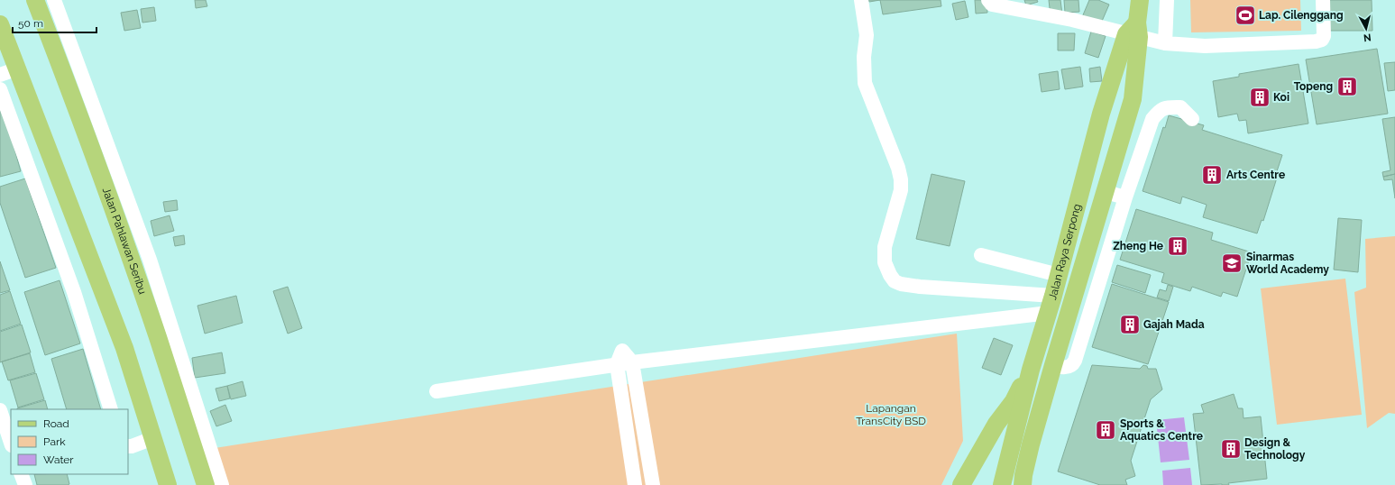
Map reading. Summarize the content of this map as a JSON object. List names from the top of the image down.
{
  "streets": {
    "main road": ["Jalan Pahlawan Seribu", "Jalan Raya Serpong"]
  },
  "parks": ["Lapangan TransCity BSD"],
  "places": {
    "sports": ["Lap. Cilenggang"],
    "building": [
      "Topeng",
      "Koi",
      "Arts Centre",
      "Zheng He",
      "Gajah Mada",
      "Sports & Aquatics Centre",
      "Design & Technology"
    ],
    "school or university": ["Sinarmas World Academy"]
  },
  "legend": ["Road", "Park", "Water"],
  "scale_bar": "50 m",
  "north": "bottom"
}
